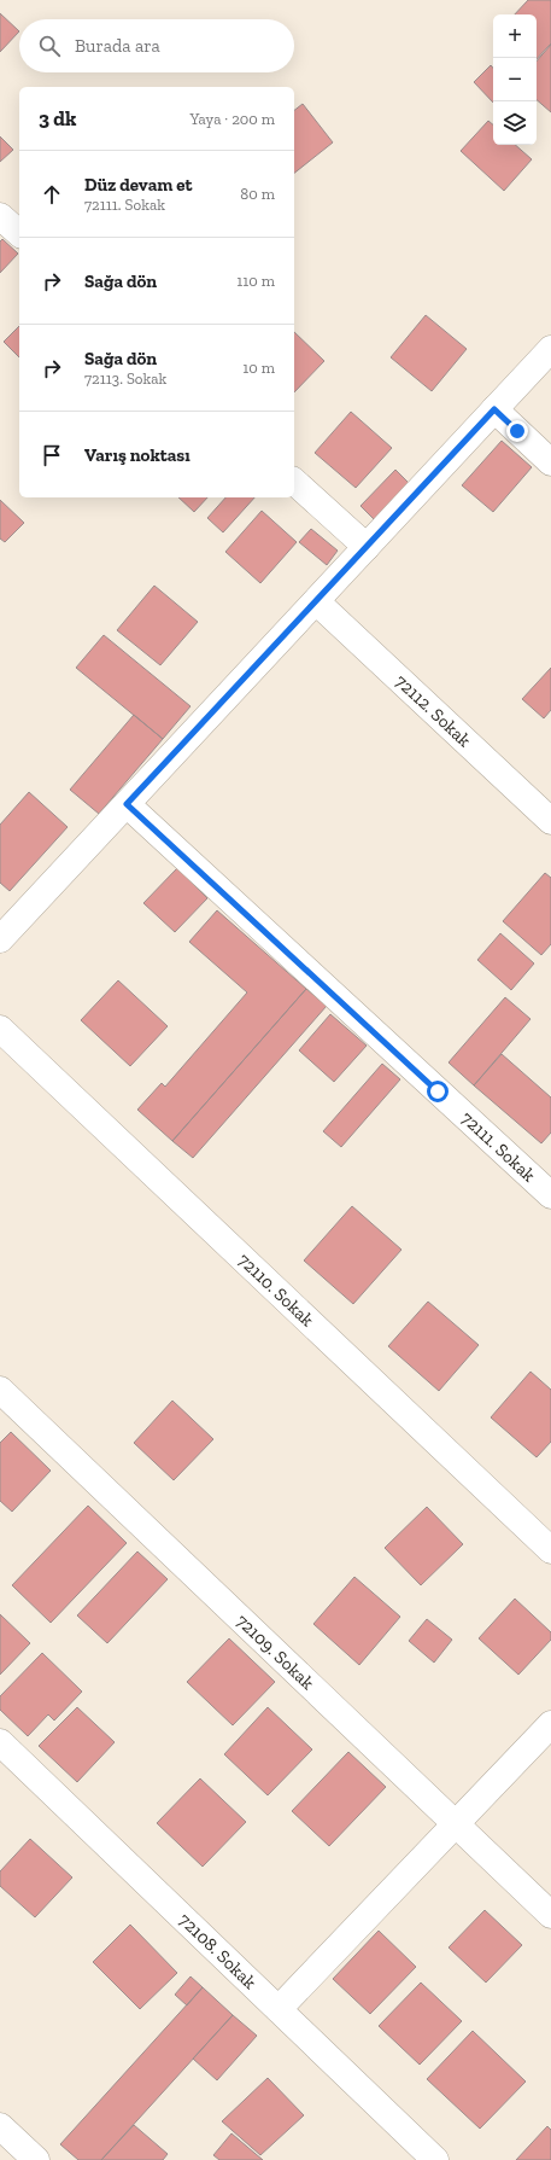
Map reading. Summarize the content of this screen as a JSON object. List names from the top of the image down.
{
  "streets": {
    "street": [
      "72112. Sokak",
      "72111. Sokak",
      "72110. Sokak",
      "72109. Sokak",
      "72108. Sokak"
    ]
  },
  "page": {
    "map_buttons": ["+", "−"],
    "search": "Burada ara",
    "heading": ["3 dk", "Yaya · 200 m"],
    "list": [
      ["Düz devam et", "72111. Sokak", "80 m"],
      ["Sağa dön", "110 m"],
      ["Sağa dön", "72113. Sokak", "10 m"],
      "Varış noktası"
    ]
  }
}
